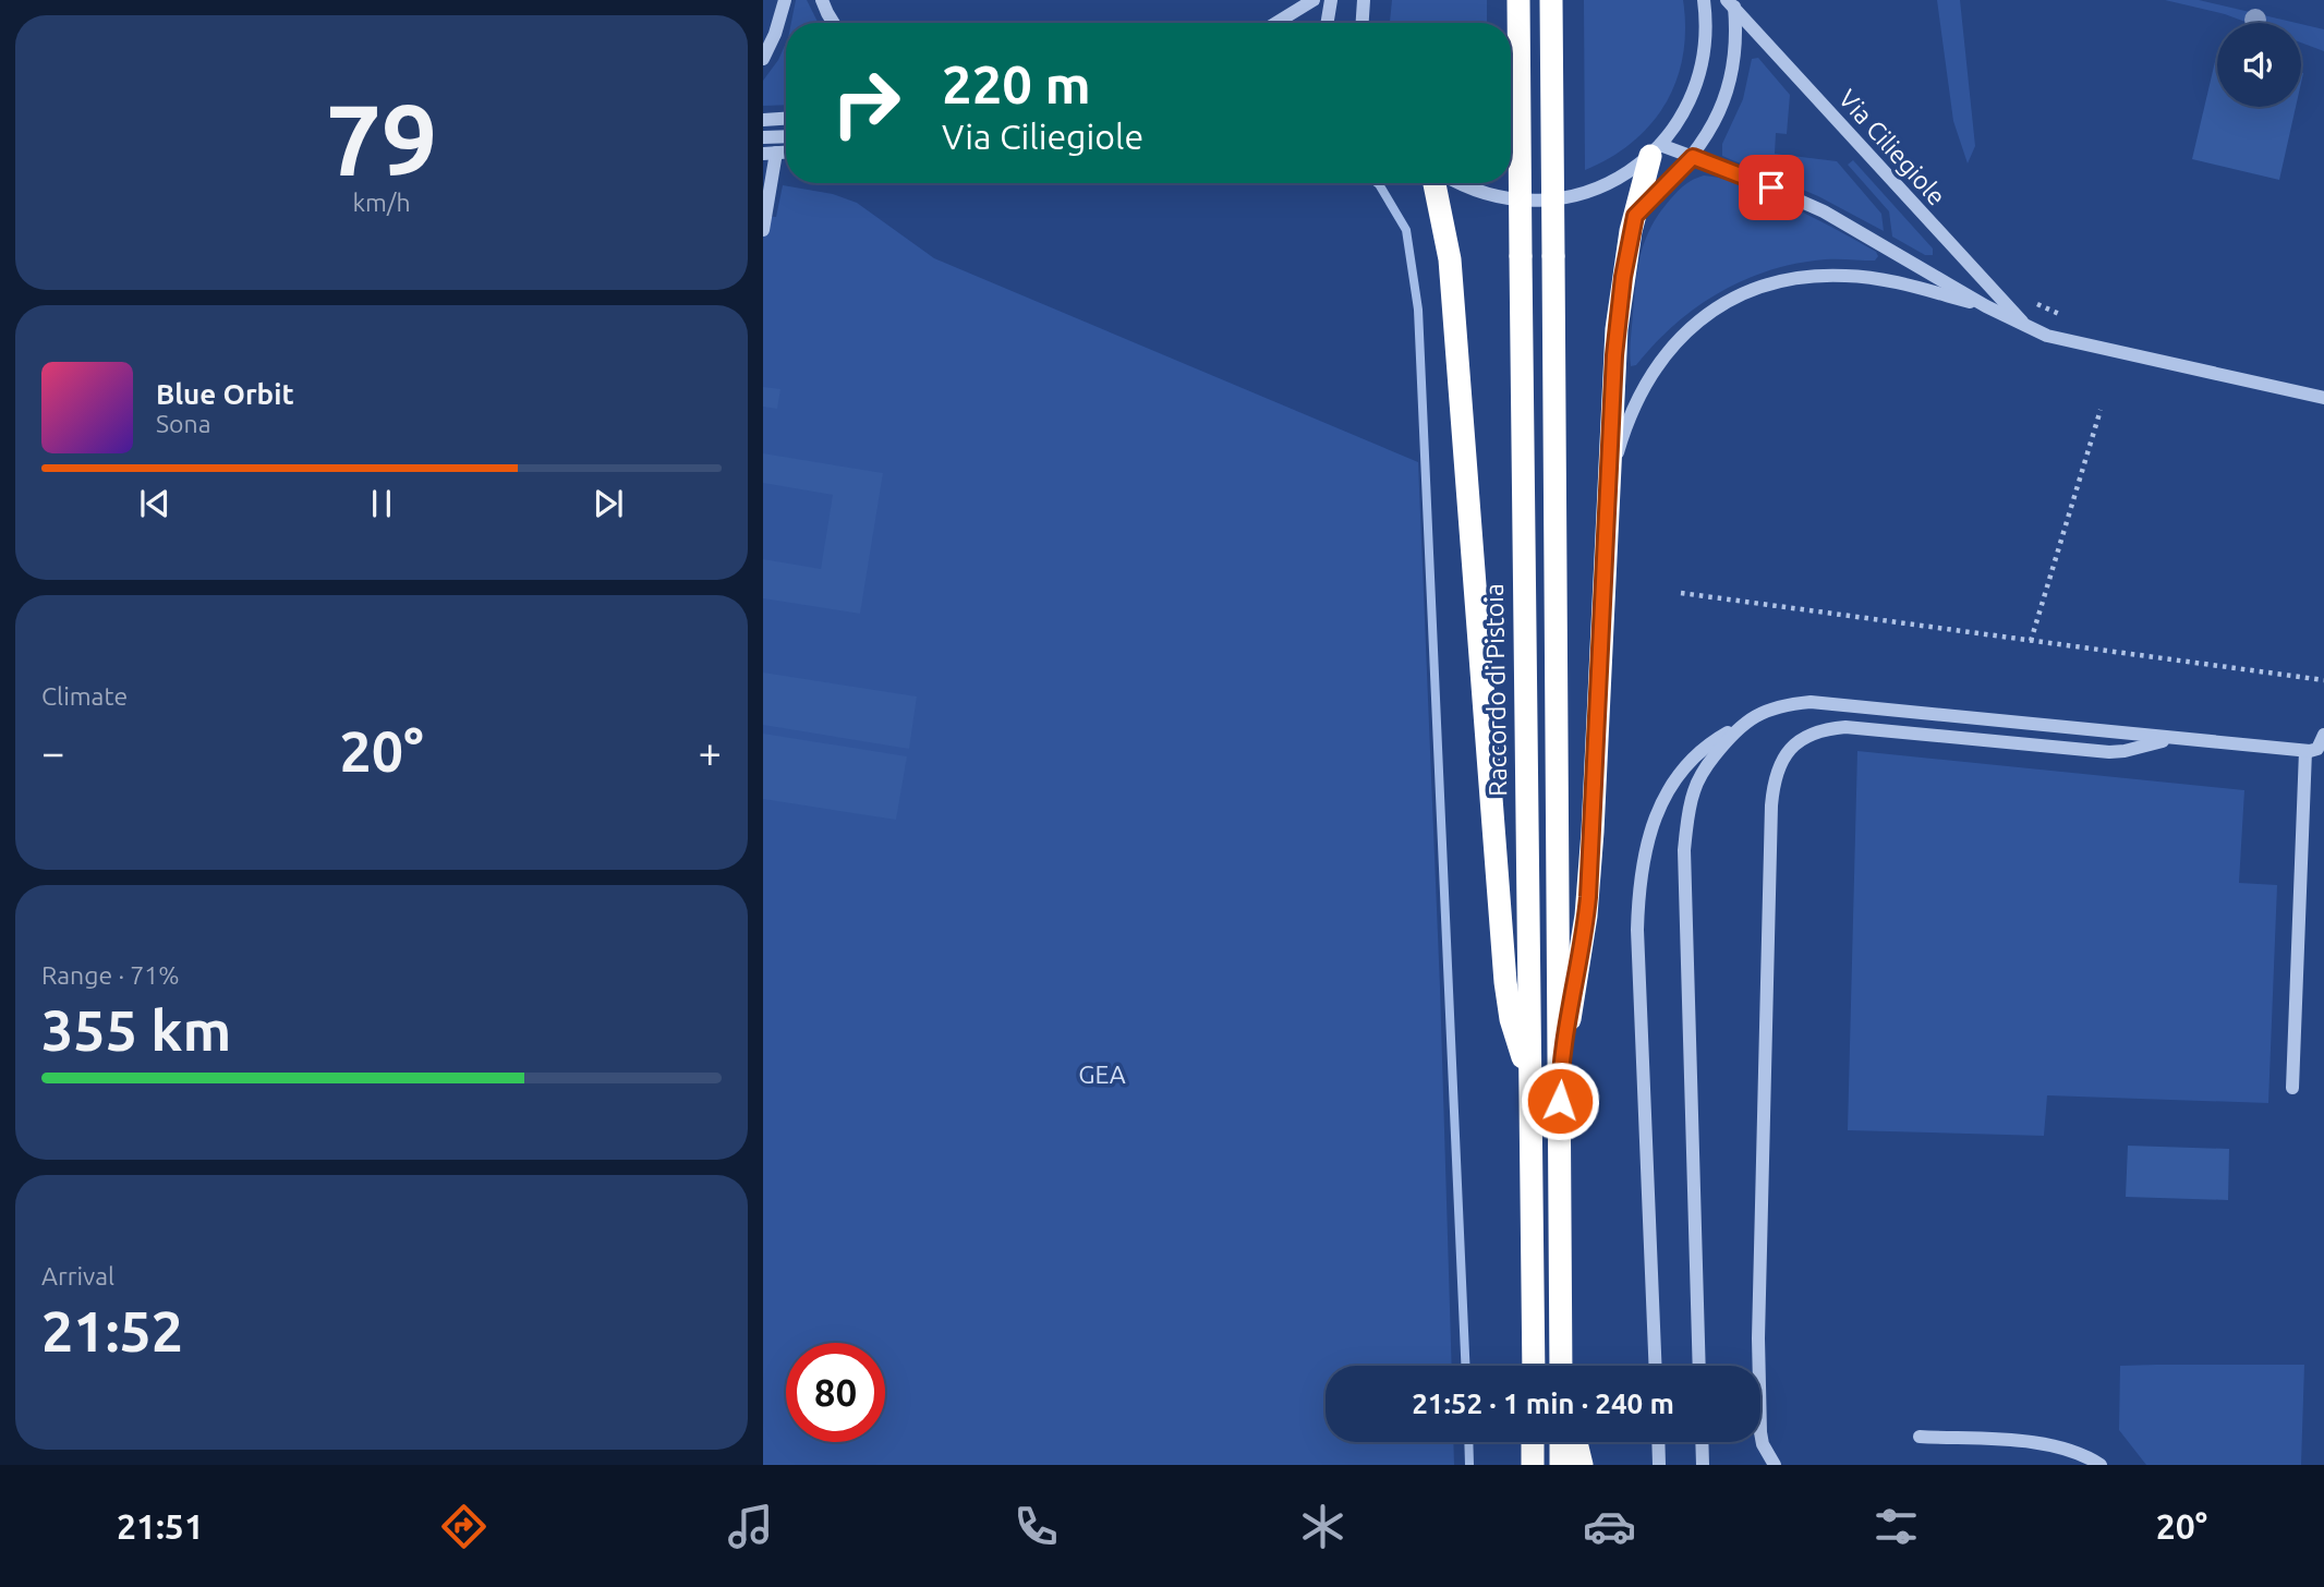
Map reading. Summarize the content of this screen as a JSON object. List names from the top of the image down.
{
  "streets": {
    "highway": ["Raccordo di Pistoia"],
    "street": ["Via Ciliegiole"]
  },
  "parks": ["GEA"],
  "page": {
    "tile": [
      ["79", "km/h"],
      "Climate",
      ["Range · 71%", "355 km"],
      ["Arrival", "21:52"]
    ],
    "turn": ["220 m", "Via Ciliegiole"],
    "song": ["Blue Orbit", "Sona"],
    "heat": ["−", "20°", "+"],
    "limit": "80",
    "trip": "21:52 · 1 min · 240 m",
    "tabs": ["21:51", "20°"]
  }
}
